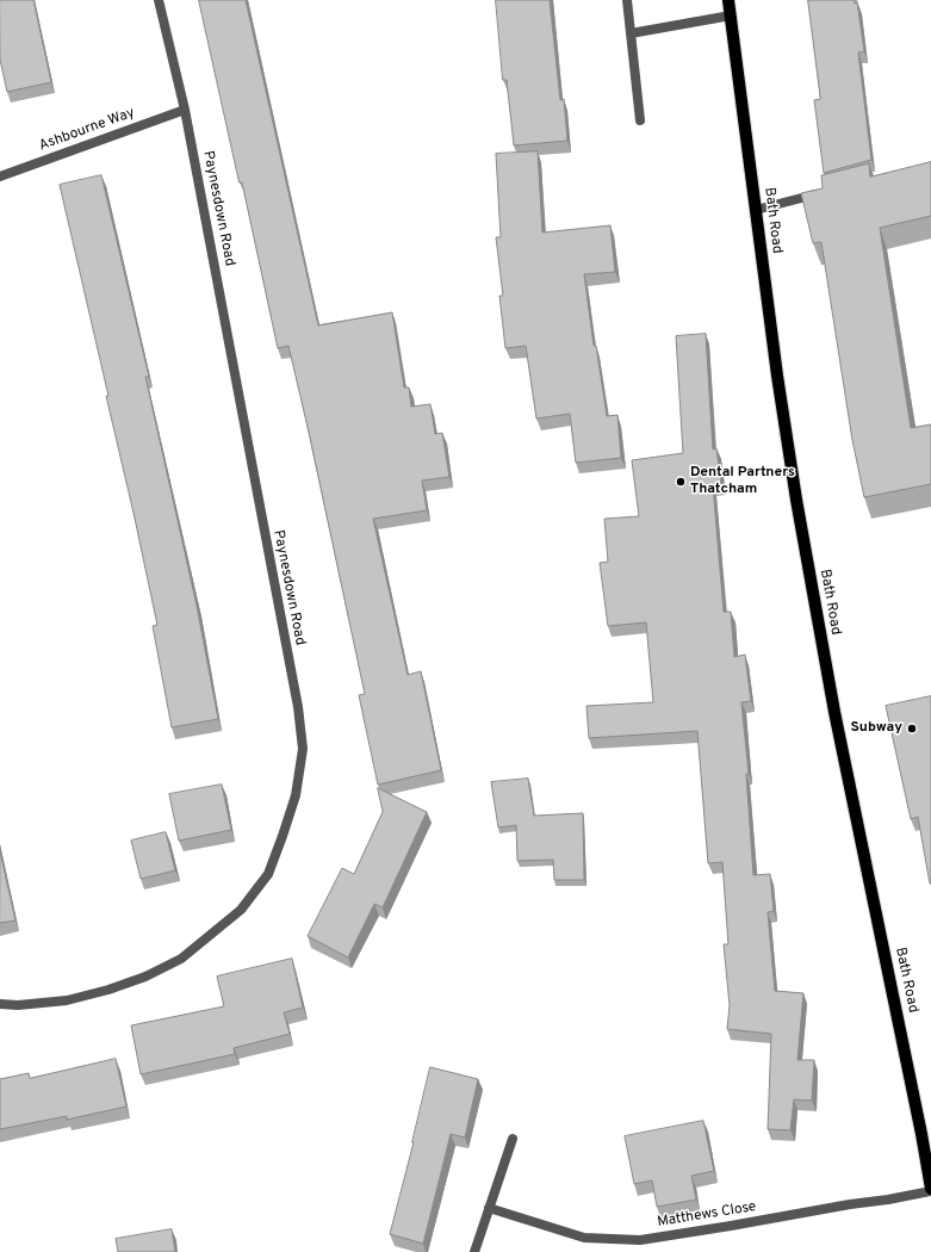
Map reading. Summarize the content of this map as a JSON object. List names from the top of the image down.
{
  "streets": {
    "main road": ["Bath Road"],
    "street": ["Ashbourne Way", "Paynesdown Road", "Matthews Close"]
  },
  "crossings": [
    ["Ashbourne Way", "Paynesdown Road"],
    ["Bath Road", "Matthews Close"]
  ],
  "places": ["Dental Partners Thatcham", "Subway"]
}
